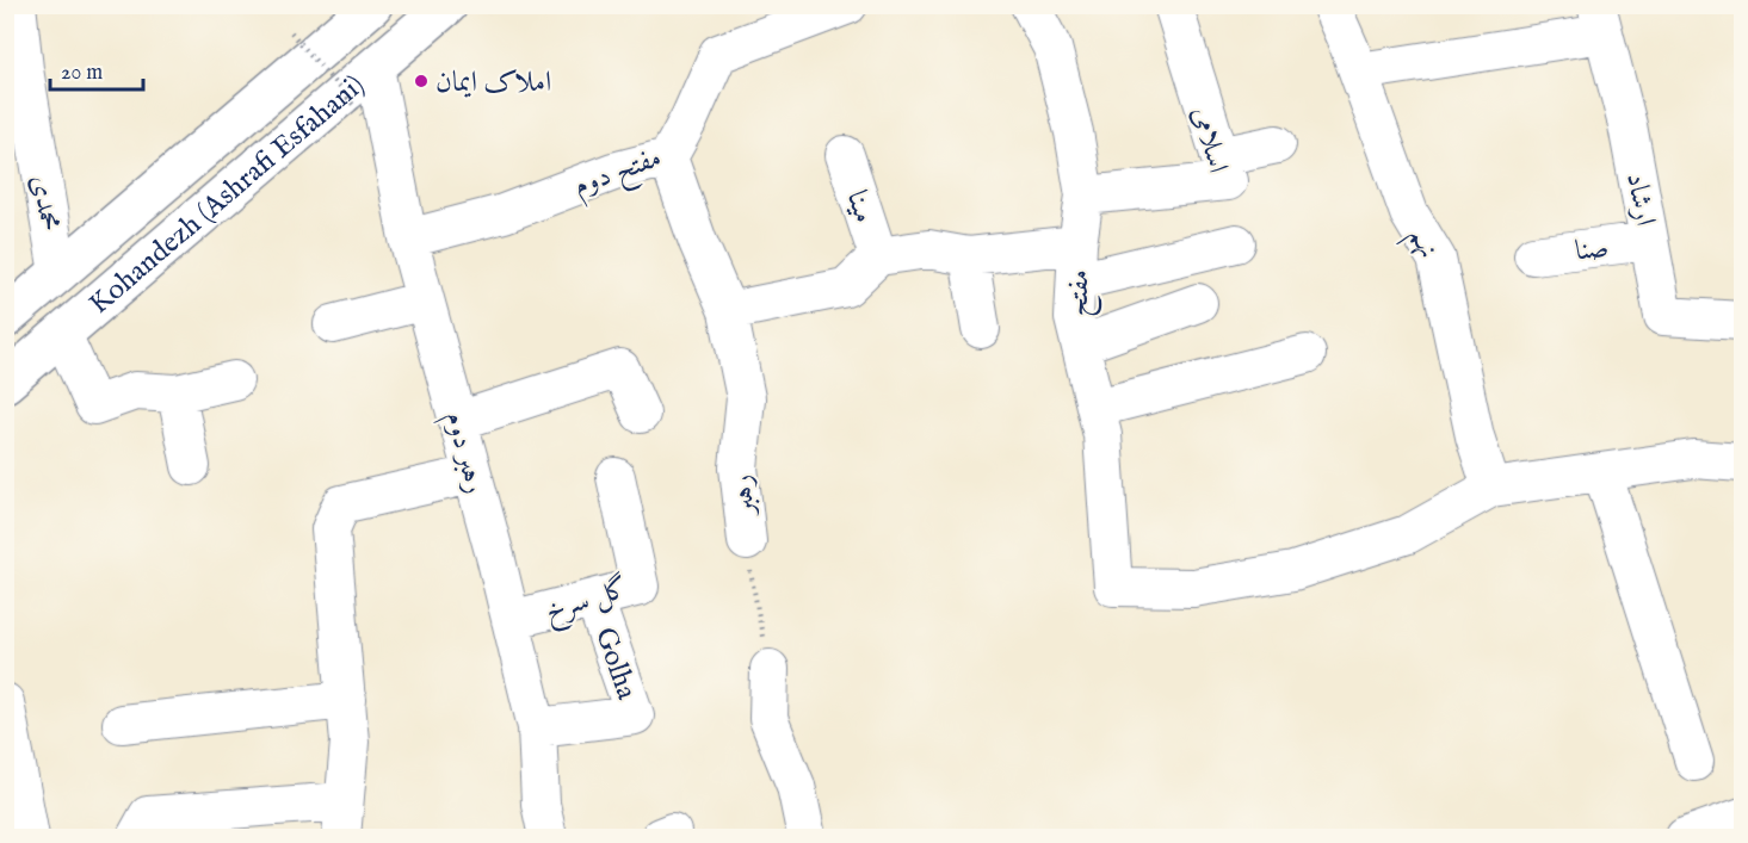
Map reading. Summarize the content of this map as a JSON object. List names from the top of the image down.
{
  "streets": {
    "main road": ["Kohandezh (Ashrafi Esfahani)"],
    "street": [
      "اسلامی",
      "مفتح دوم",
      "ارشاد",
      "محمدی",
      "مینا",
      "نهم",
      "صنا",
      "مفتح",
      "رهبر دوم",
      "رهبر",
      "گل سرخ",
      "Golha"
    ]
  },
  "crossings": [
    ["اسلامی", "مفتح"],
    ["مفتح دوم", "رهبر دوم"],
    ["مفتح دوم", "رهبر"],
    ["Kohandezh (Ashrafi Esfahani)", "محمدی"],
    ["Kohandezh (Ashrafi Esfahani)", "رهبر دوم"],
    ["ارشاد", "صنا"],
    ["نهم", "مفتح"],
    ["رهبر دوم", "گل سرخ"],
    ["رهبر دوم", "Golha"],
    ["گل سرخ", "Golha"]
  ],
  "places": ["املاک ایمان"],
  "scale_bar": "20 m"
}
